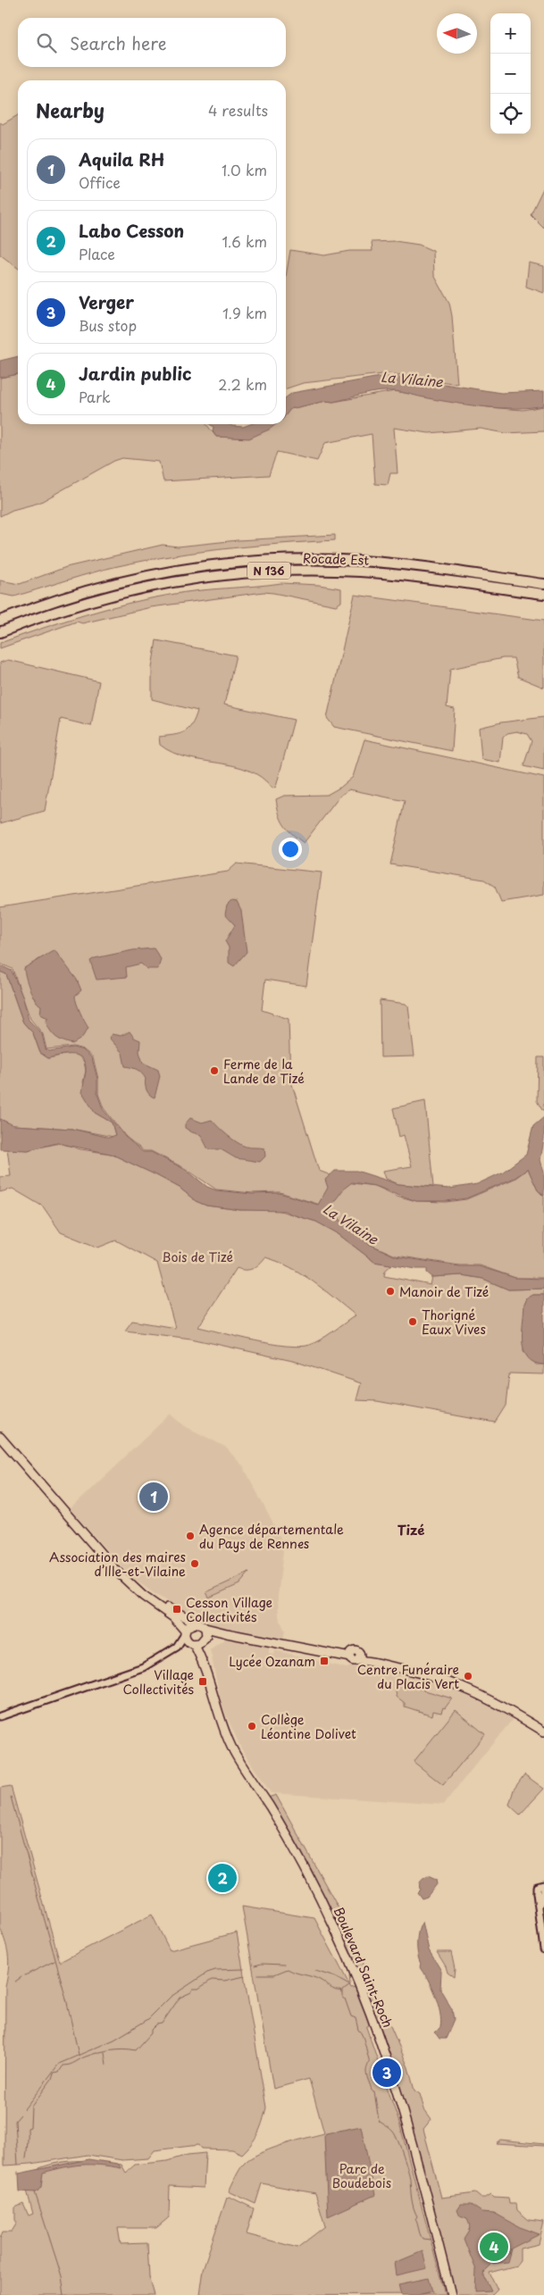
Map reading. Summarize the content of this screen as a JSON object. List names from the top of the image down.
{
  "streets": {
    "highway": ["Rocade Est", "N 136"],
    "main road": ["Boulevard Saint-Roch"]
  },
  "districts": ["Tizé"],
  "water": ["La Vilaine"],
  "parks": ["Bois de Tizé", "Parc de Boudebois"],
  "places": {
    "other": [
      "Ferme de la Lande de Tizé",
      "Manoir de Tizé",
      "Thorigné Eaux Vives",
      "Agence départementale du Pays de Rennes",
      "Association des maires d’Ille-et-Vilaine",
      "Centre Funéraire du Placis Vert",
      "Collège Léontine Dolivet"
    ],
    "transit": ["Cesson Village Collectivités", "Lycée Ozanam", "Village Collectivités"]
  },
  "north": "left",
  "page": {
    "map_buttons": ["+", "−"],
    "search": "Search here",
    "heading": ["Nearby", "4 results"],
    "list": [
      {
        "mark": "1",
        "name": "Aquila RH",
        "note": "Office",
        "value": "1.0 km"
      },
      {
        "mark": "2",
        "name": "Labo Cesson",
        "note": "Place",
        "value": "1.6 km"
      },
      {
        "mark": "3",
        "name": "Verger",
        "note": "Bus stop",
        "value": "1.9 km"
      },
      {
        "mark": "4",
        "name": "Jardin public",
        "note": "Park",
        "value": "2.2 km"
      }
    ],
    "pins": [
      "1",
      "2",
      "3",
      "4"
    ]
  }
}
